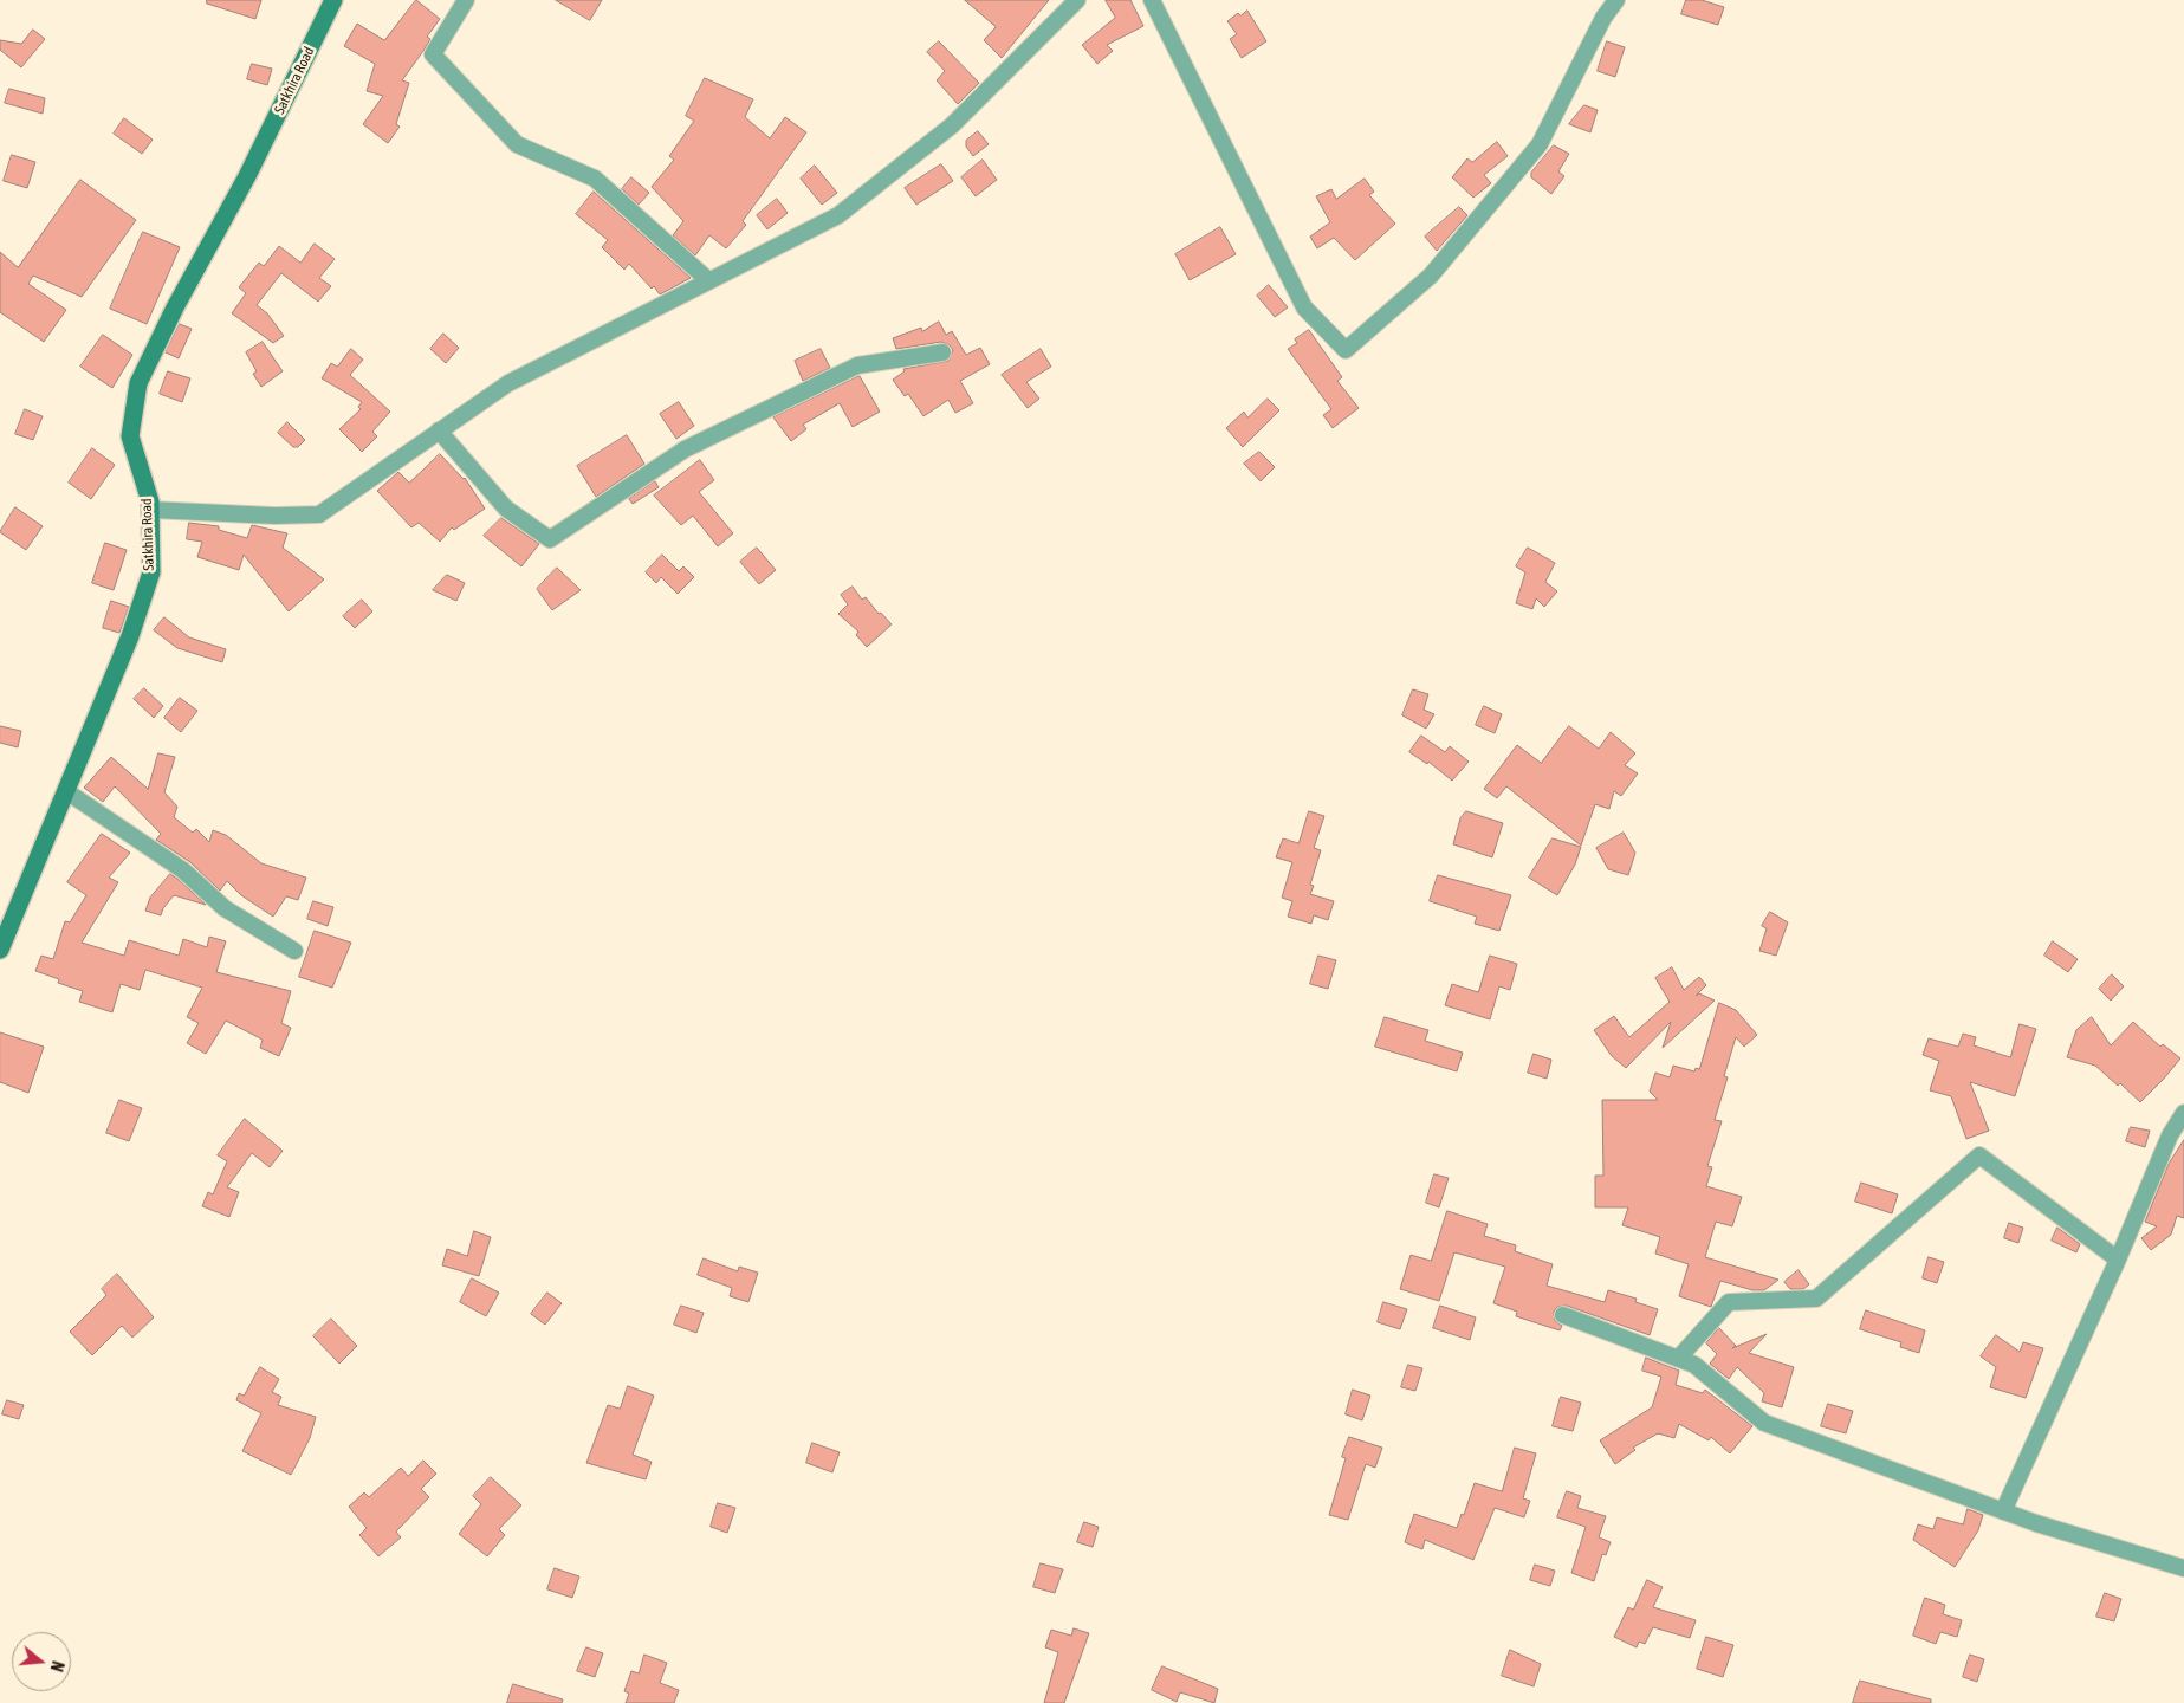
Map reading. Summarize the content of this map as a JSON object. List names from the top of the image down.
{
  "streets": {
    "main road": ["Satkhira Road"]
  },
  "north": "right"
}
